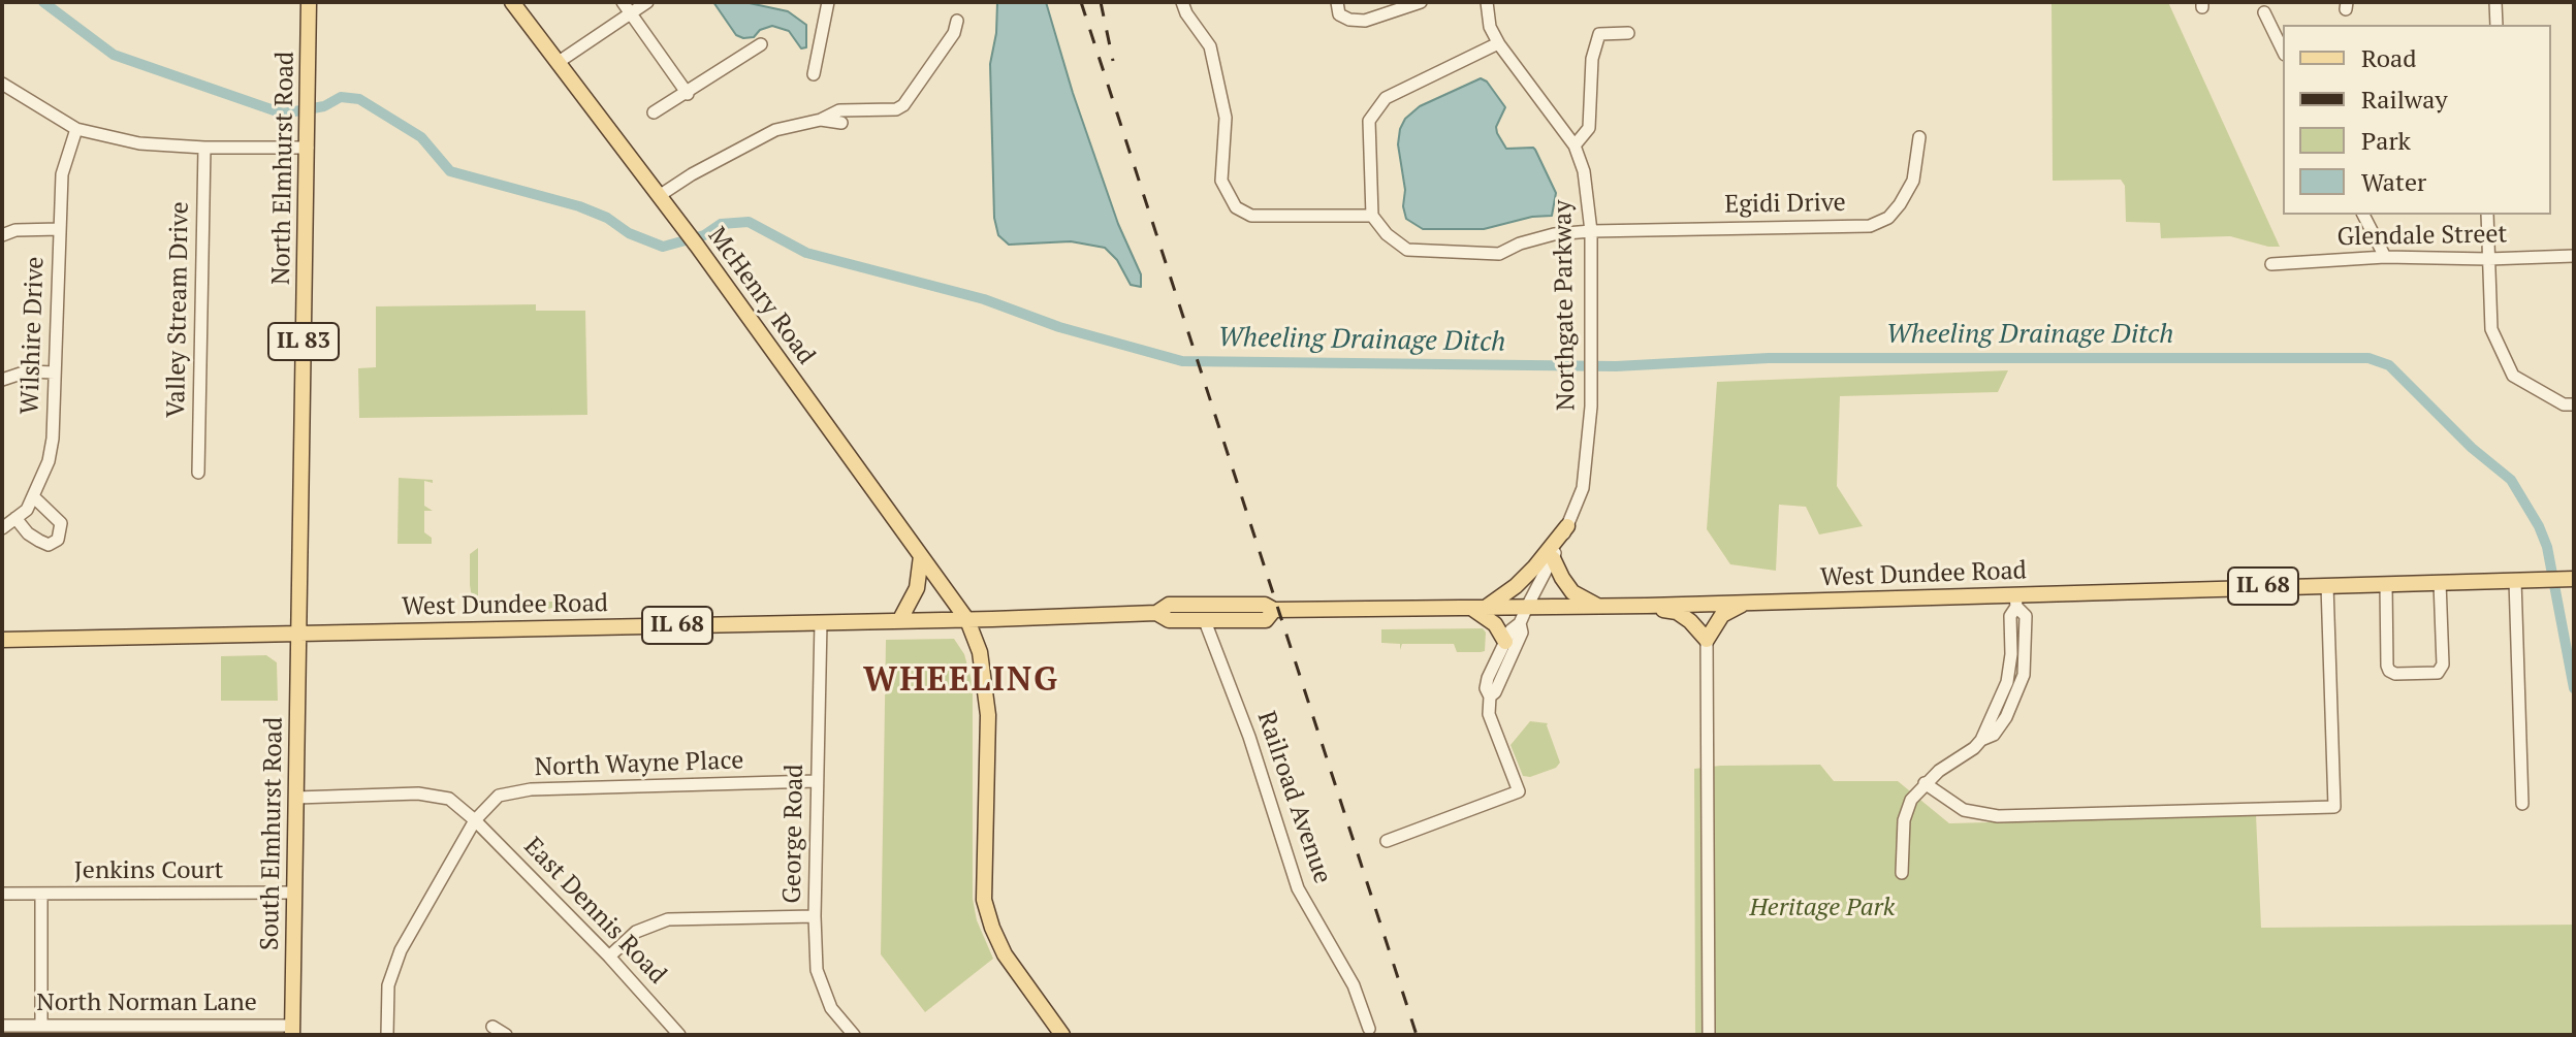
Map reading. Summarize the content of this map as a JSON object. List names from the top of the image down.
{
  "streets": {
    "main road": [
      "North Elmhurst Road",
      "McHenry Road",
      "IL 83",
      "West Dundee Road",
      "IL 68",
      "South Elmhurst Road"
    ],
    "street": [
      "Egidi Drive",
      "Glendale Street",
      "Northgate Parkway",
      "Valley Stream Drive",
      "Wilshire Drive",
      "North Wayne Place",
      "Railroad Avenue",
      "George Road",
      "Jenkins Court",
      "East Dennis Road",
      "North Norman Lane"
    ]
  },
  "crossings": [
    ["North Elmhurst Road", "West Dundee Road"],
    ["North Elmhurst Road", "South Elmhurst Road"],
    ["Egidi Drive", "Northgate Parkway"],
    ["McHenry Road", "West Dundee Road"],
    ["Northgate Parkway", "West Dundee Road"],
    ["West Dundee Road", "Railroad Avenue"],
    ["West Dundee Road", "South Elmhurst Road"],
    ["West Dundee Road", "George Road"],
    ["North Wayne Place", "George Road"],
    ["North Wayne Place", "East Dennis Road"],
    ["South Elmhurst Road", "Jenkins Court"],
    ["South Elmhurst Road", "East Dennis Road"],
    ["South Elmhurst Road", "North Norman Lane"]
  ],
  "districts": ["WHEELING"],
  "water": ["Wheeling Drainage Ditch"],
  "parks": ["Heritage Park"],
  "legend": [
    "Road",
    "Railway",
    "Park",
    "Water"
  ]
}
